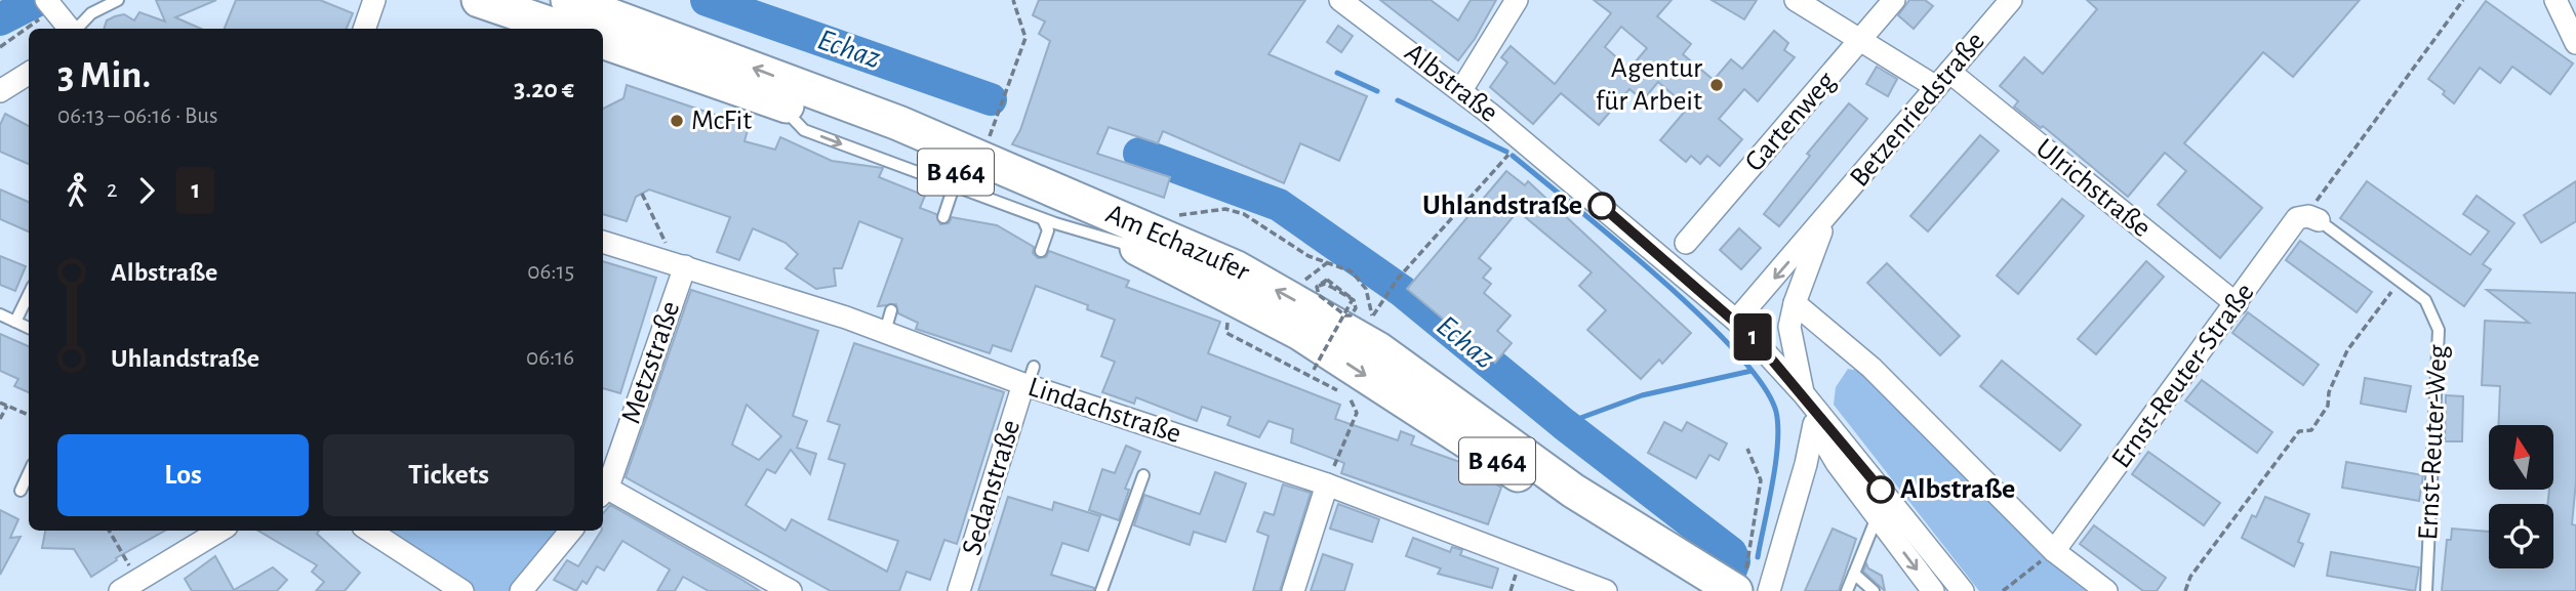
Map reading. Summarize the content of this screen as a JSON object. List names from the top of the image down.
{
  "streets": {
    "main road": ["B 464", "Am Echazufer"],
    "street": [
      "Albstraße",
      "Betzenriedstraße",
      "Gartenweg",
      "Ulrichstraße",
      "Metzstraße",
      "Ernst-Reuter-Straße",
      "Lindachstraße",
      "Sedanstraße"
    ],
    "lane": ["Ernst-Reuter-Weg"]
  },
  "crossings": [
    ["Albstraße", "Betzenriedstraße"],
    ["Betzenriedstraße", "Ulrichstraße"],
    ["Gartenweg", "Ulrichstraße"],
    ["Ulrichstraße", "Ernst-Reuter-Straße"],
    ["Metzstraße", "Lindachstraße"],
    ["Ernst-Reuter-Straße", "Ernst-Reuter-Weg"],
    ["Lindachstraße", "Sedanstraße"]
  ],
  "water": ["Echaz"],
  "places": [
    "Agentur für Arbeit",
    "McFit",
    "Uhlandstraße",
    "Albstraße"
  ],
  "lines": ["bus line 1"],
  "north": "top",
  "page": {
    "on_map": "1",
    "heading": ["3 Min.", "06:13 – 06:16 · Bus", "3.20 €"],
    "legs": ["2", "1"],
    "list": [
      {
        "name": "Albstraße",
        "value": "06:15"
      },
      {
        "name": "Uhlandstraße",
        "value": "06:16"
      }
    ],
    "buttons": ["Los", "Tickets"]
  }
}
